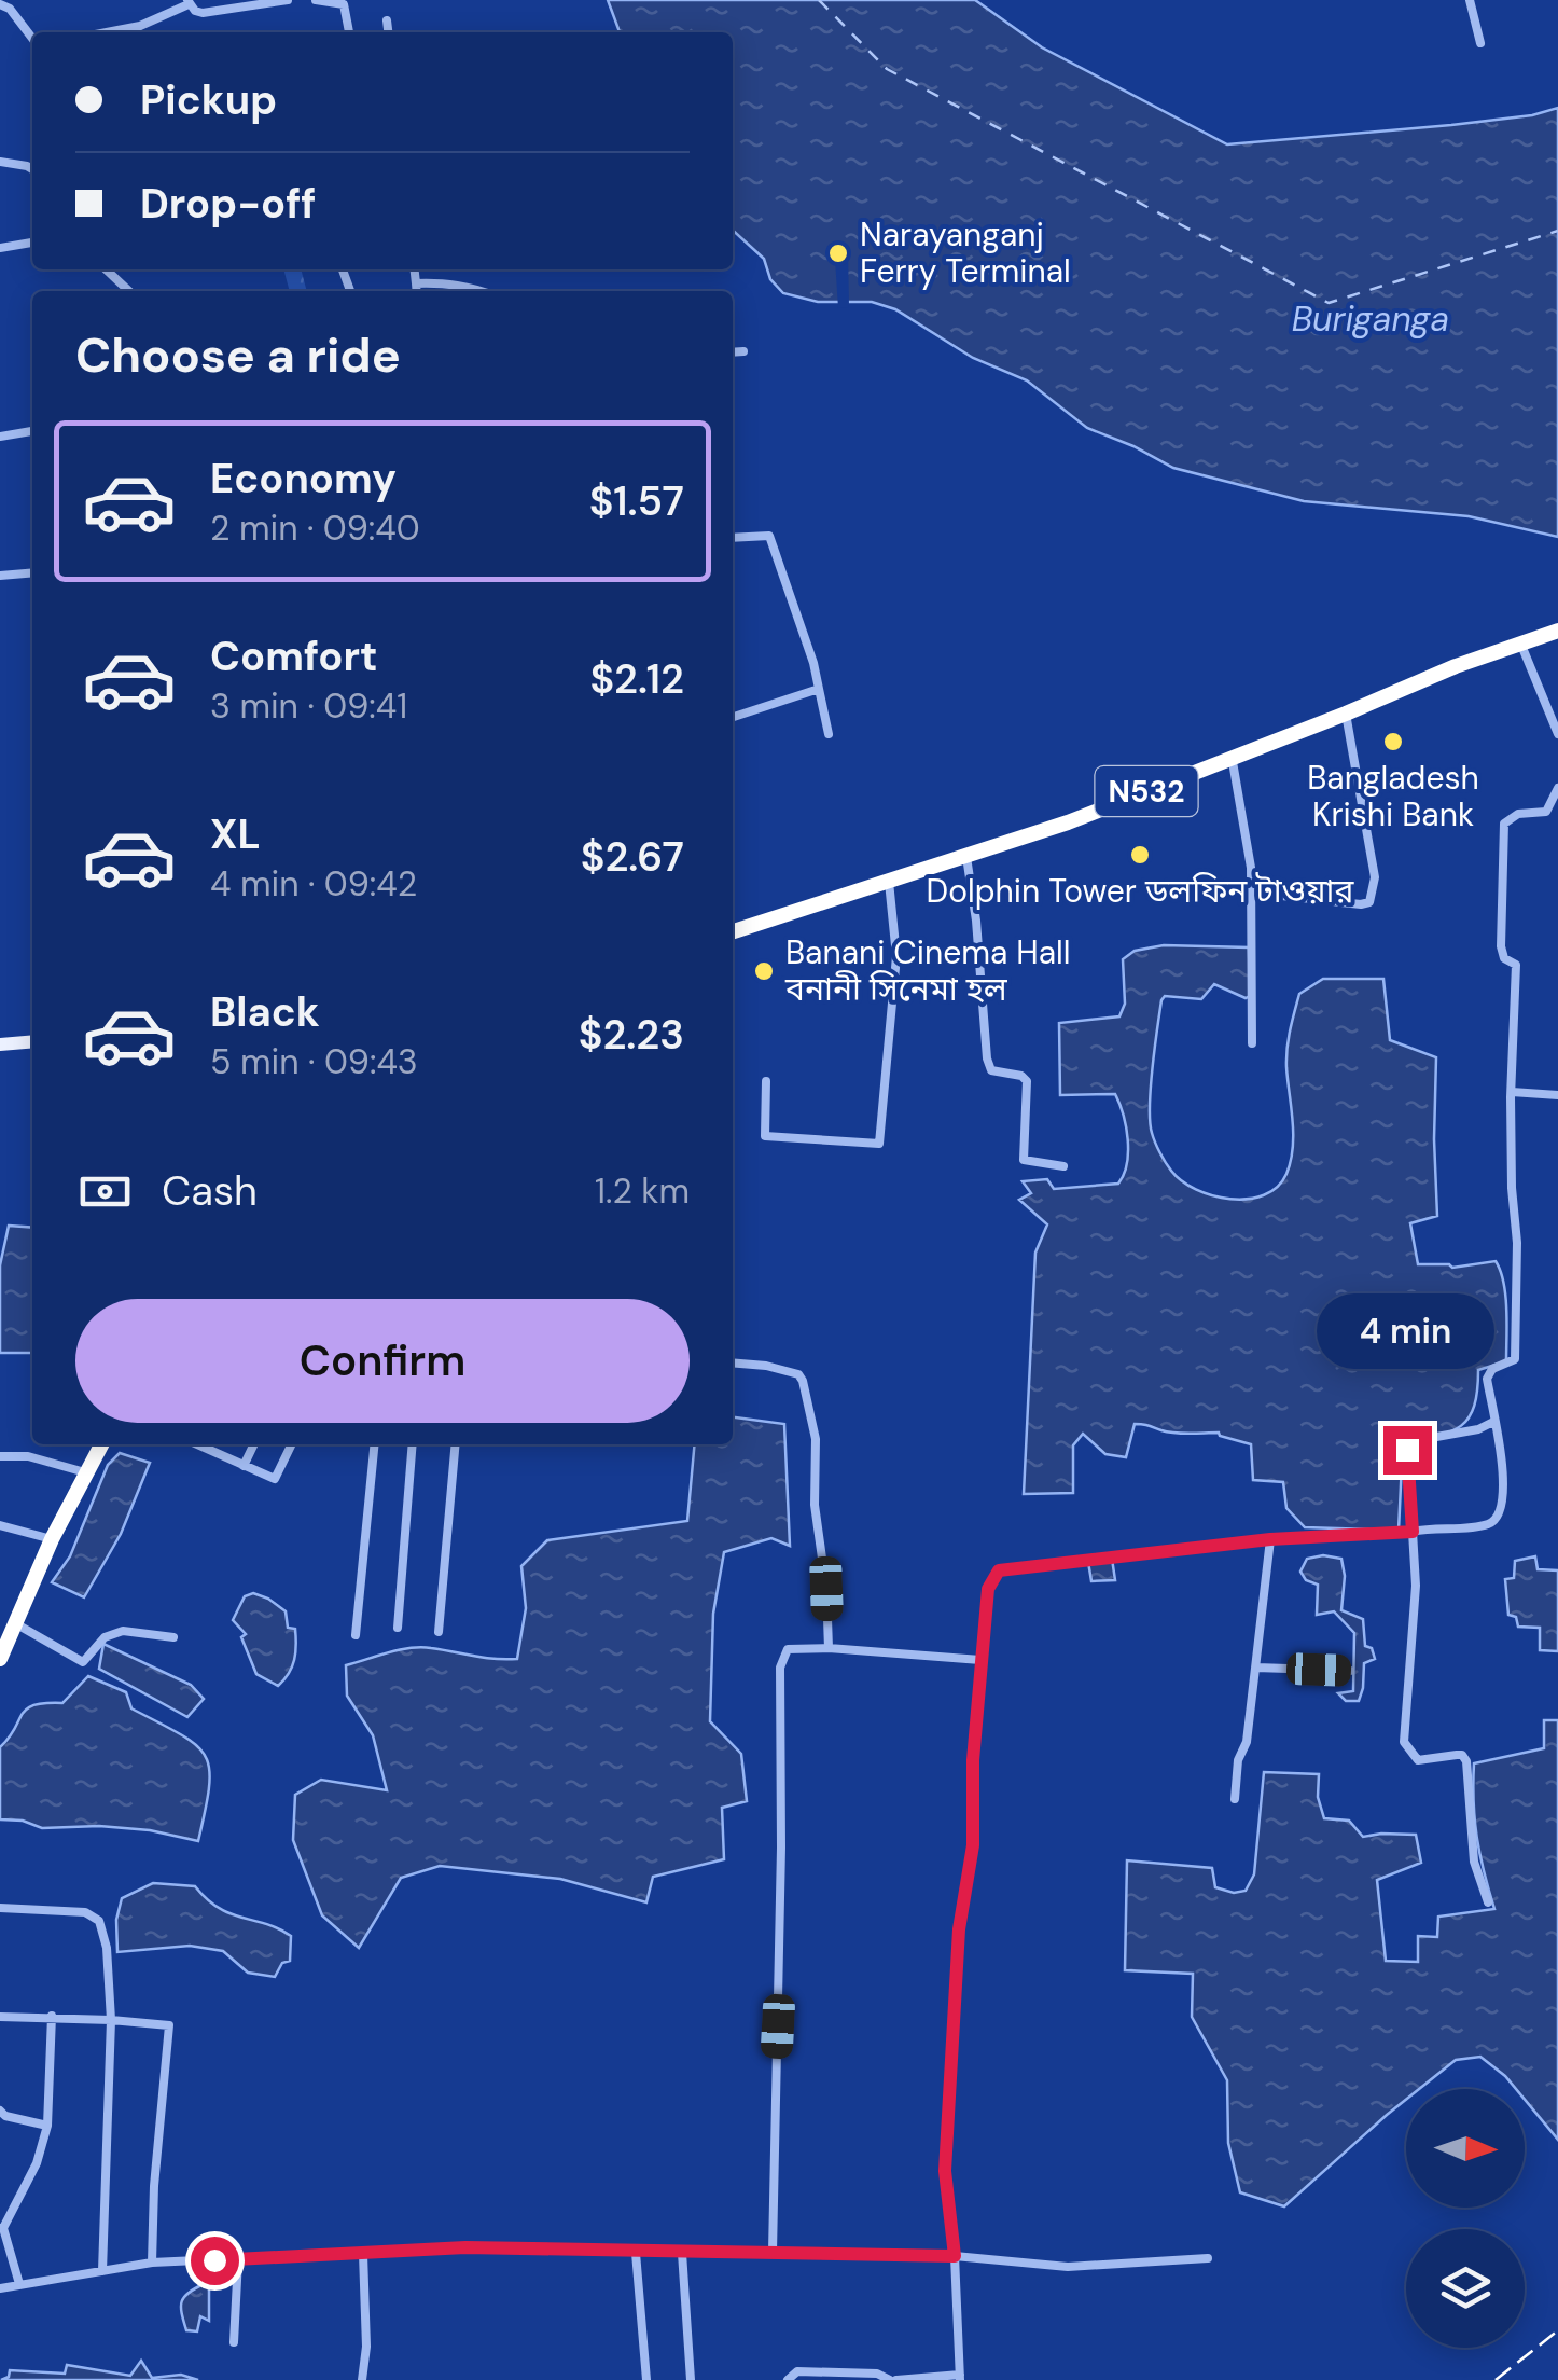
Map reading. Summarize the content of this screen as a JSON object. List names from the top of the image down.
{
  "streets": {
    "highway": ["N532"]
  },
  "water": ["Buriganga"],
  "places": [
    "Narayanganj Ferry Terminal",
    "Bangladesh Krishi Bank",
    "Dolphin Tower ডলফিন টাওয়ার",
    "Banani Cinema Hall বনানী সিনেমা হল"
  ],
  "north": "right",
  "page": {
    "banner": ["Pickup", "Drop-off"],
    "heading": "Choose a ride",
    "list": [
      {
        "name": "Economy",
        "note": "2 min · 09:40",
        "value": "$1.57"
      },
      {
        "name": "Comfort",
        "note": "3 min · 09:41",
        "value": "$2.12"
      },
      {
        "name": "XL",
        "note": "4 min · 09:42",
        "value": "$2.67"
      },
      {
        "name": "Black",
        "note": "5 min · 09:43",
        "value": "$2.23"
      }
    ],
    "pay": ["Cash", "1.2 km"],
    "buttons": "Confirm",
    "bubble": "4 min"
  }
}
